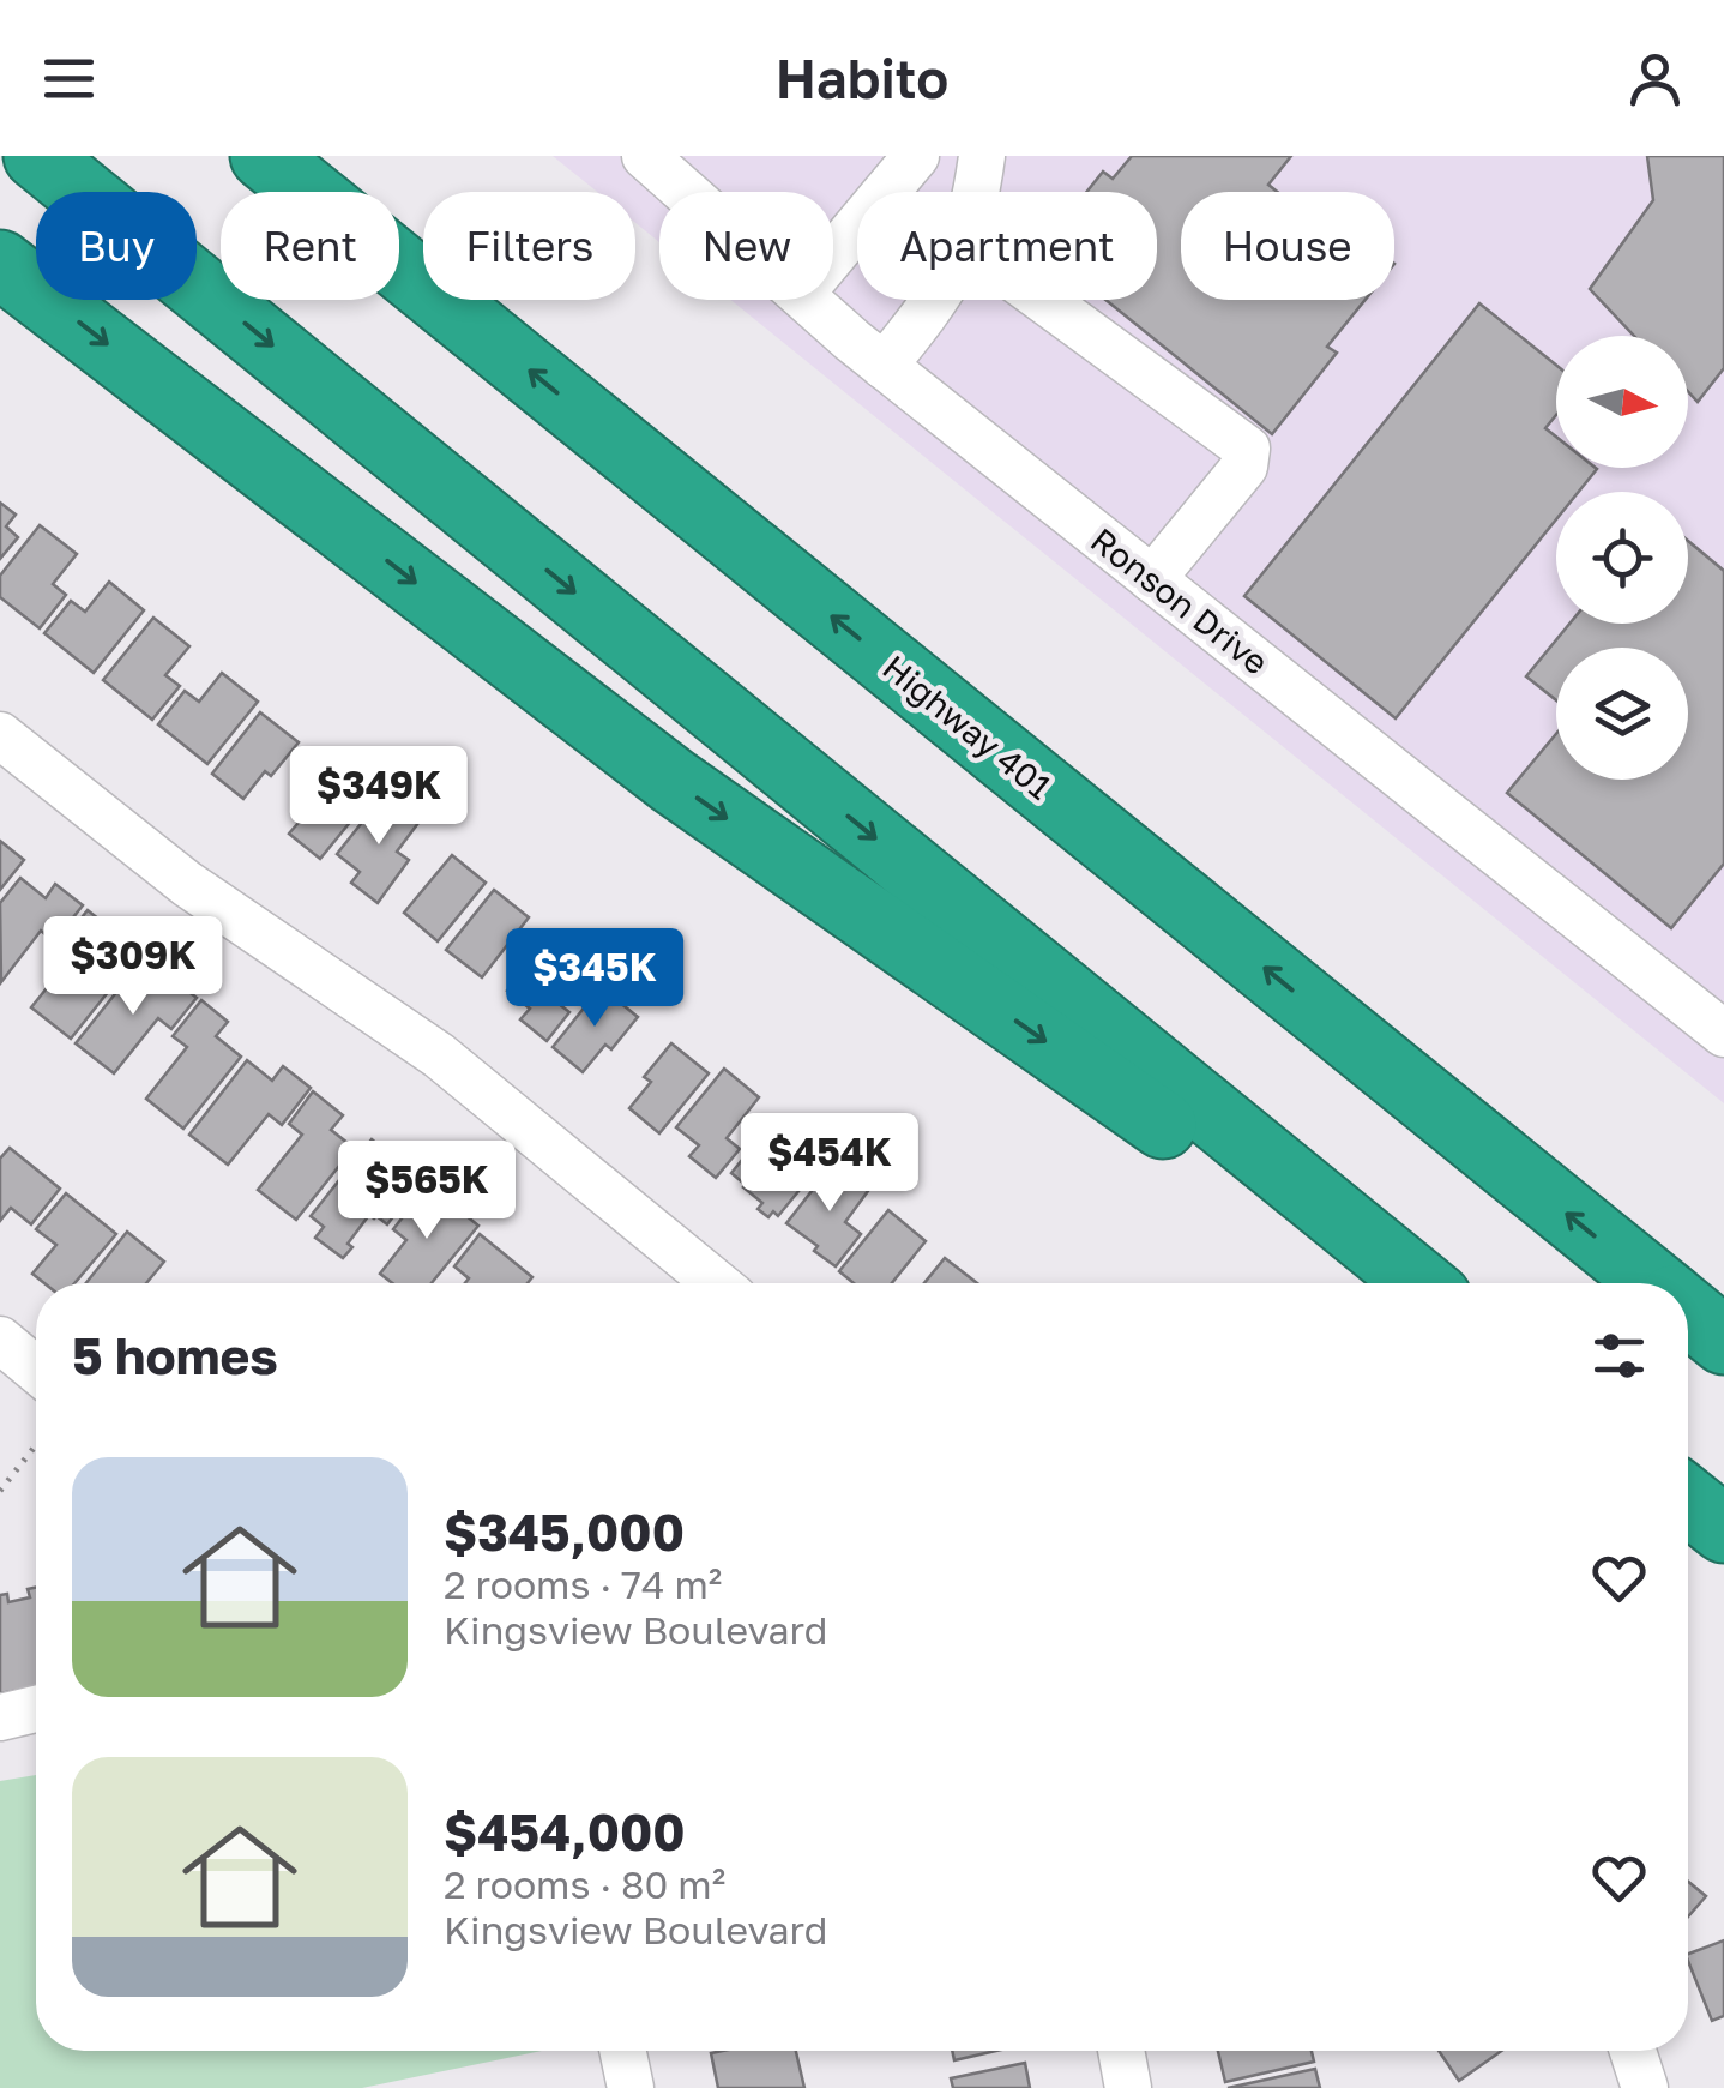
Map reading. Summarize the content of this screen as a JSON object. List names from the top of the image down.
{
  "streets": {
    "highway": ["Highway 401"],
    "street": ["Ronson Drive"]
  },
  "north": "right",
  "page": {
    "header": "Habito",
    "chip": [
      "Buy",
      "Rent",
      "Filters",
      "New",
      "Apartment",
      "House"
    ],
    "price": [
      "$349K",
      "$309K",
      "$345K",
      "$454K",
      "$565K"
    ],
    "heading": "5 homes",
    "list": [
      {
        "name": "$345,000",
        "note": "2 rooms · 74 m² · Kingsview Boulevard"
      },
      {
        "name": "$454,000",
        "note": "2 rooms · 80 m² · Kingsview Boulevard"
      }
    ]
  }
}
